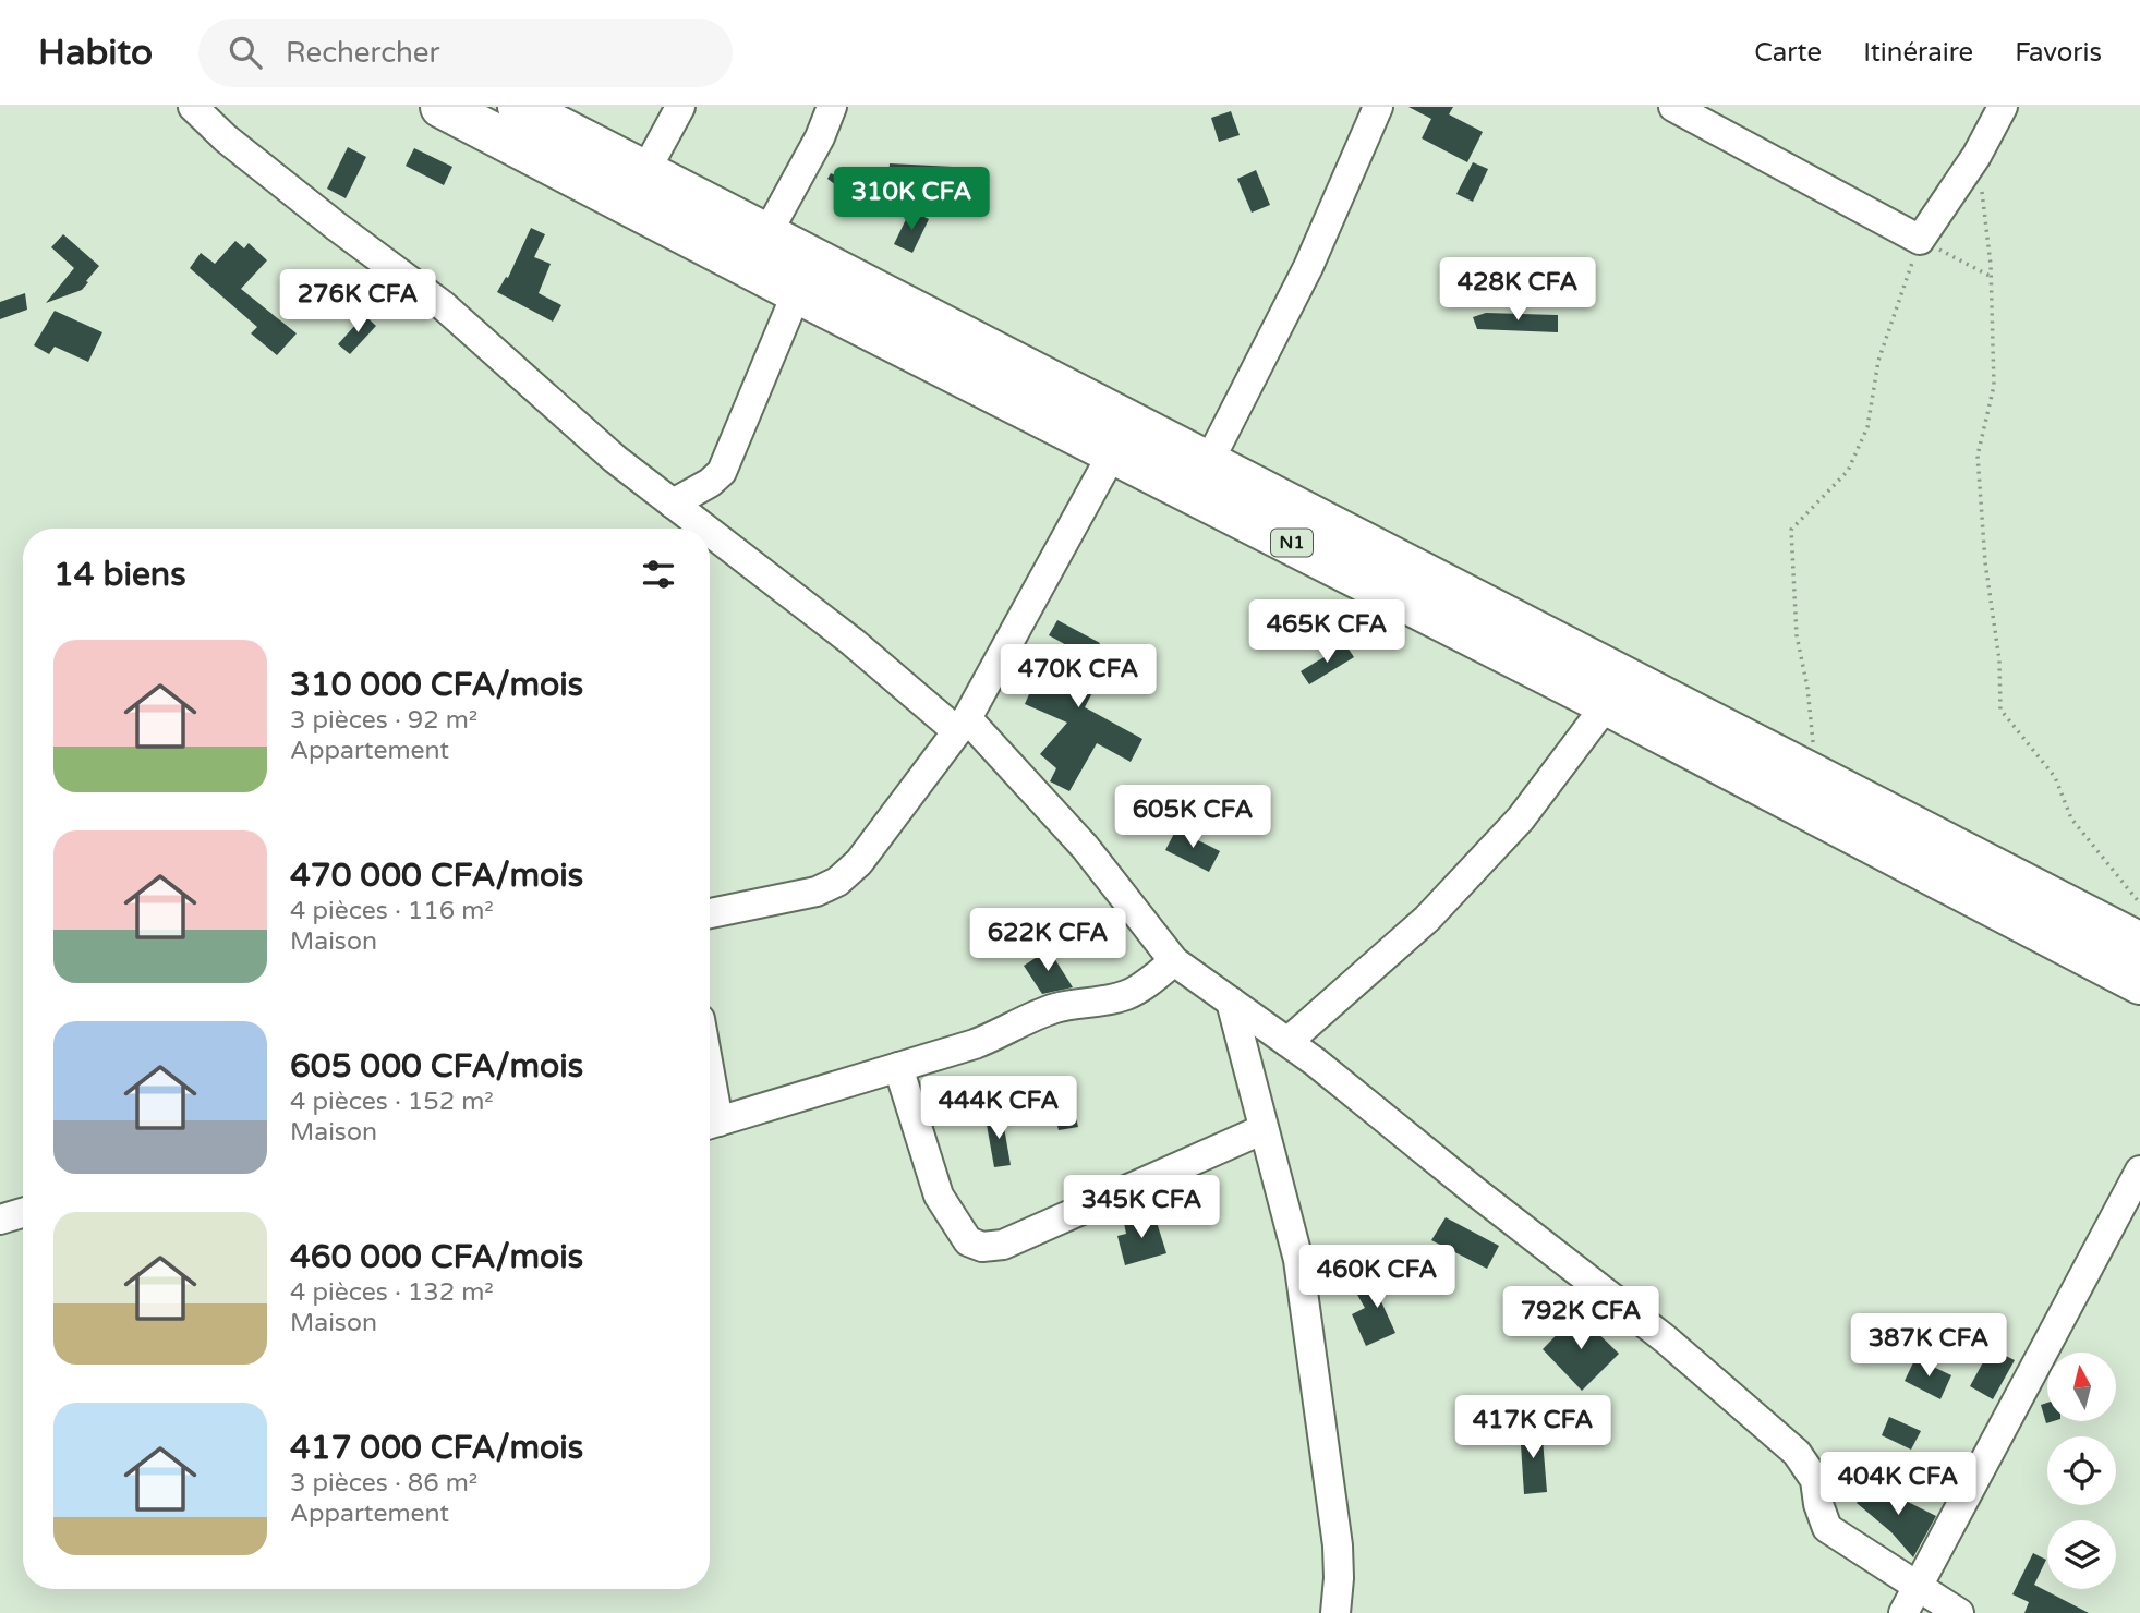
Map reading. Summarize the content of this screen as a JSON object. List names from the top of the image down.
{
  "streets": {
    "highway": ["N1"]
  },
  "north": "top",
  "page": {
    "header": "Habito",
    "search": "Rechercher",
    "nav": ["Carte", "Itinéraire", "Favoris"],
    "price": [
      "310K CFA",
      "428K CFA",
      "276K CFA",
      "465K CFA",
      "470K CFA",
      "605K CFA",
      "622K CFA",
      "444K CFA",
      "345K CFA",
      "460K CFA",
      "792K CFA",
      "387K CFA",
      "417K CFA",
      "404K CFA"
    ],
    "heading": "14 biens",
    "list": [
      {
        "name": "310 000 CFA/mois",
        "note": "3 pièces · 92 m² · Appartement"
      },
      {
        "name": "470 000 CFA/mois",
        "note": "4 pièces · 116 m² · Maison"
      },
      {
        "name": "605 000 CFA/mois",
        "note": "4 pièces · 152 m² · Maison"
      },
      {
        "name": "460 000 CFA/mois",
        "note": "4 pièces · 132 m² · Maison"
      },
      {
        "name": "417 000 CFA/mois",
        "note": "3 pièces · 86 m² · Appartement"
      }
    ]
  }
}
